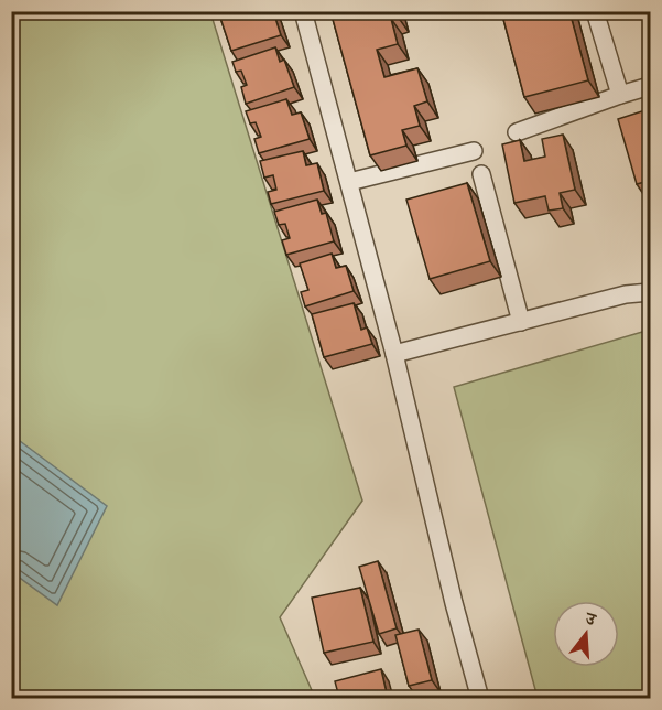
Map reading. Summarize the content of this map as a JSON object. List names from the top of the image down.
{
  "north": "top"
}
